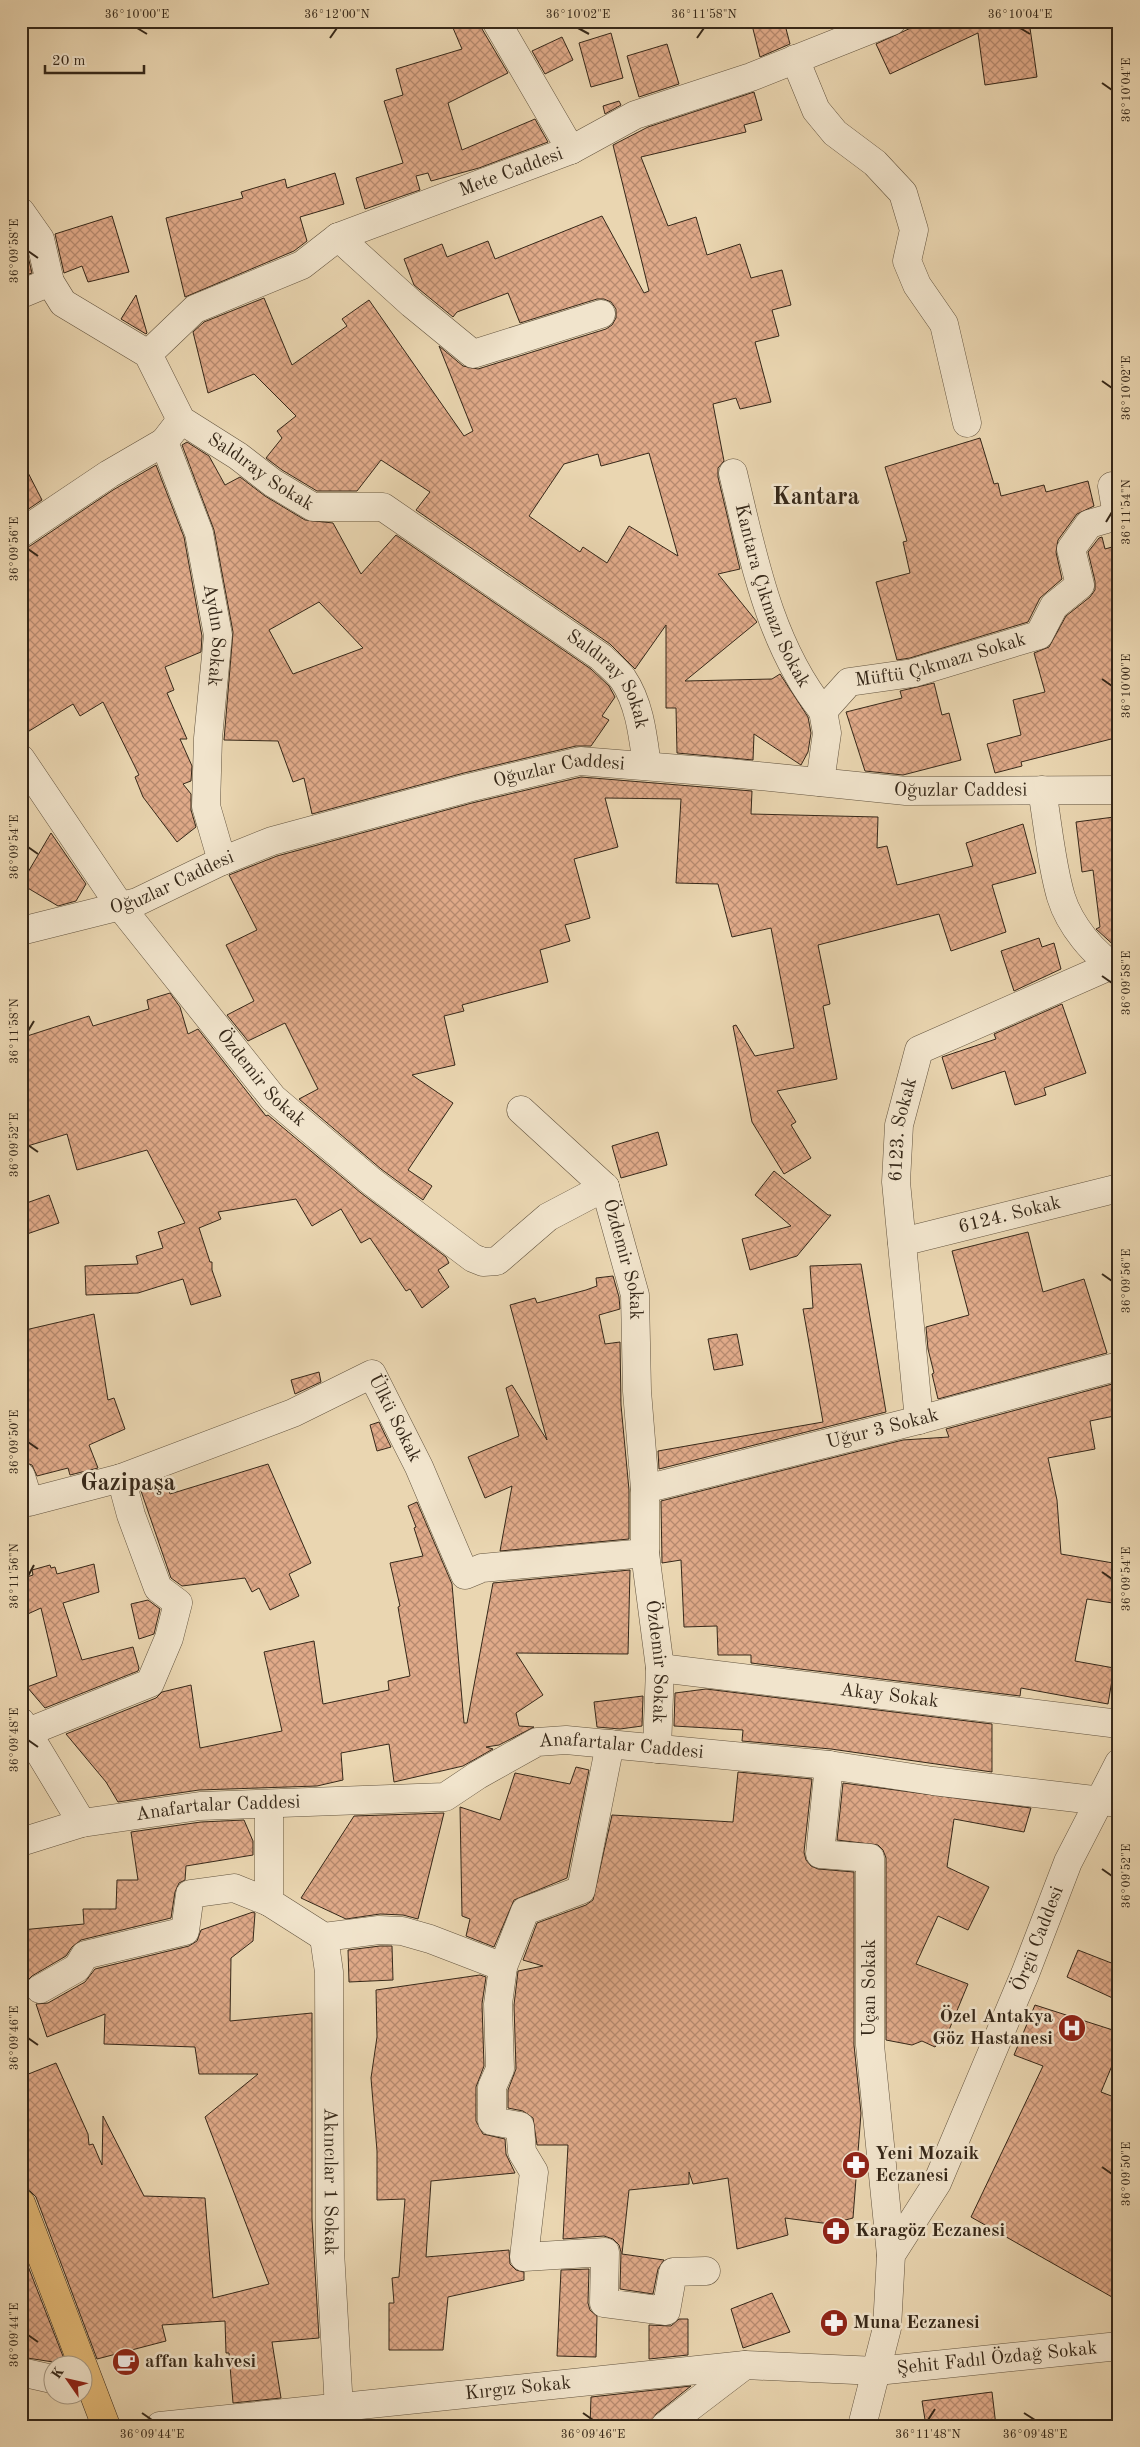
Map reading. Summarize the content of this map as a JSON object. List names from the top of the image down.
{
  "streets": {
    "street": [
      "Mete Caddesi",
      "Saldıray Sokak",
      "Kantara Çıkmazı Sokak",
      "Aydın Sokak",
      "Müftü Çıkmazı Sokak",
      "Oğuzlar Caddesi",
      "Özdemir Sokak",
      "6123. Sokak",
      "6124. Sokak",
      "Ülkü Sokak",
      "Uğur 3 Sokak",
      "Akay Sokak",
      "Anafartalar Caddesi",
      "Örgü Caddesi",
      "Uçan Sokak",
      "Akıncılar 1 Sokak",
      "Şehit Fadıl Özdağ Sokak",
      "Kırgız Sokak"
    ]
  },
  "crossings": [
    ["Saldıray Sokak", "Oğuzlar Caddesi"],
    ["Kantara Çıkmazı Sokak", "Müftü Çıkmazı Sokak"],
    ["Aydın Sokak", "Oğuzlar Caddesi"],
    ["Oğuzlar Caddesi", "Özdemir Sokak"],
    ["Özdemir Sokak", "Ülkü Sokak"],
    ["Özdemir Sokak", "Uğur 3 Sokak"],
    ["Özdemir Sokak", "Akay Sokak"],
    ["Özdemir Sokak", "Anafartalar Caddesi"],
    ["6123. Sokak", "6124. Sokak"],
    ["6123. Sokak", "Uğur 3 Sokak"],
    ["Anafartalar Caddesi", "Örgü Caddesi"],
    ["Anafartalar Caddesi", "Uçan Sokak"],
    ["Örgü Caddesi", "Uçan Sokak"],
    ["Örgü Caddesi", "Şehit Fadıl Özdağ Sokak"],
    ["Örgü Caddesi", "Kırgız Sokak"],
    ["Akıncılar 1 Sokak", "Kırgız Sokak"],
    ["Şehit Fadıl Özdağ Sokak", "Kırgız Sokak"]
  ],
  "districts": ["Kantara", "Gazipaşa"],
  "places": {
    "hospital": ["Özel Antakya Göz Hastanesi"],
    "pharmacy": ["Yeni Mozaik Eczanesi", "Karagöz Eczanesi", "Muna Eczanesi"],
    "cafe": ["affan kahvesi"]
  },
  "scale_bar": "20 m",
  "north": "top left",
  "coordinates": [
    "36°10'00\"E",
    "36°12'00\"N",
    "36°10'02\"E",
    "36°11'58\"N",
    "36°10'04\"E",
    "36°09'58\"E",
    "36°11'54\"N",
    "36°09'56\"E",
    "36°09'54\"E",
    "36°09'52\"E",
    "36°09'50\"E",
    "36°11'56\"N",
    "36°09'48\"E",
    "36°09'46\"E",
    "36°09'44\"E",
    "36°11'48\"N"
  ]
}
